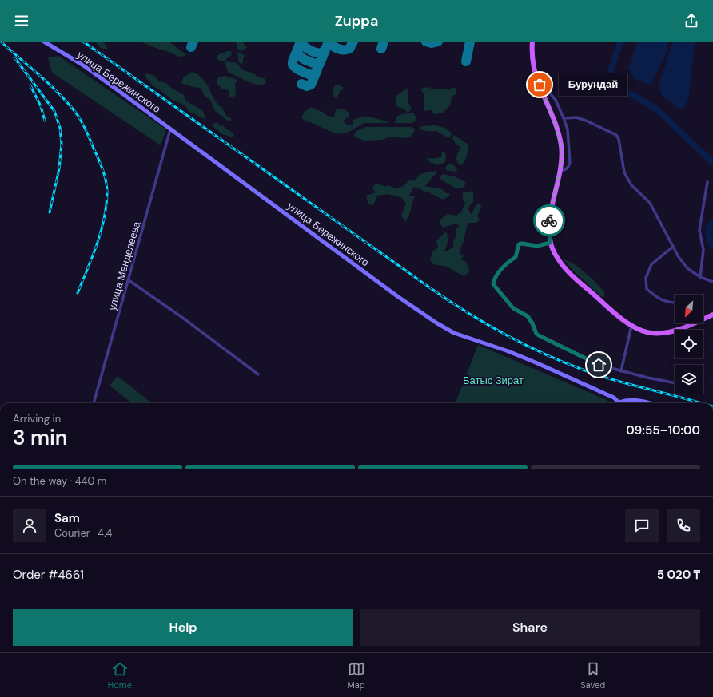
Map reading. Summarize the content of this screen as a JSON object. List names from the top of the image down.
{
  "streets": {
    "main road": ["улица Бережинского"],
    "street": ["улица Менделеева"]
  },
  "crossings": [
    ["улица Бережинского", "улица Менделеева"]
  ],
  "parks": ["Батыс Зират"],
  "places": ["Бурундай"],
  "north": "bottom left",
  "page": {
    "header": "Zuppa",
    "bubble": "Бурундай",
    "heading": ["3 min", "Arriving in", "09:55–10:00"],
    "panel": [
      "Sam",
      "Courier · 4.4",
      "Order #4661",
      "5 020 ₸"
    ],
    "bar": "On the way · 440 m",
    "buttons": ["Help", "Share"],
    "tabs": ["Home", "Map", "Saved"]
  }
}
